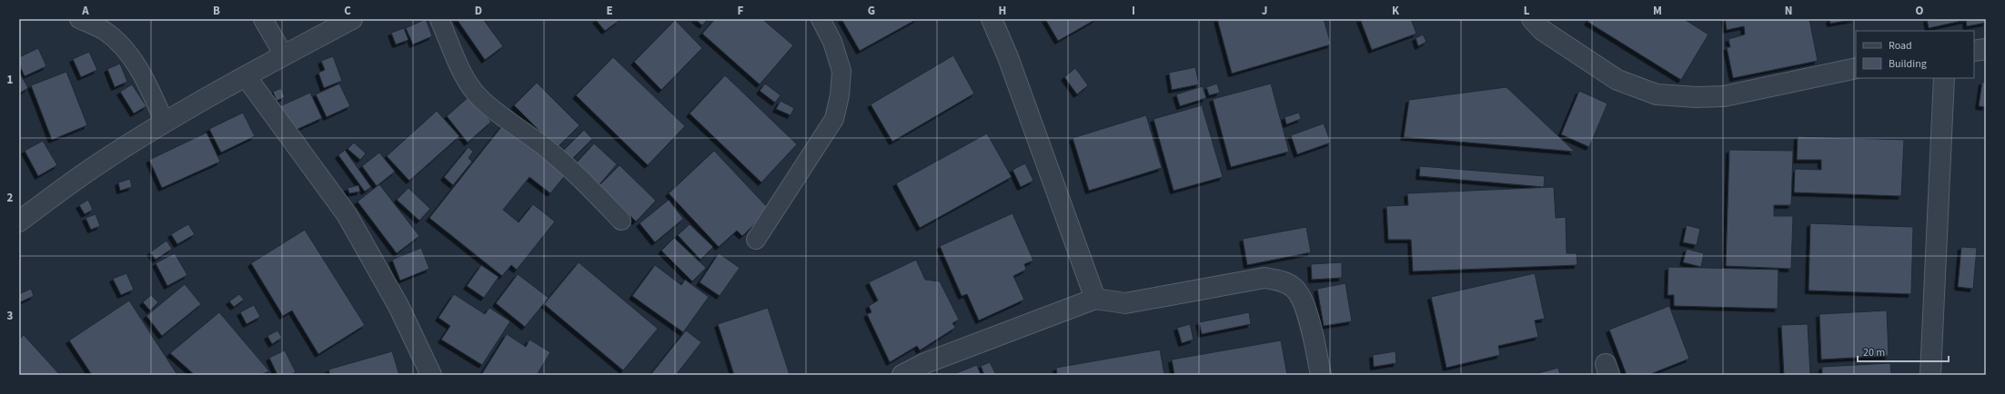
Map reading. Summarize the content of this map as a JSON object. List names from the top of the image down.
{
  "legend": ["Road", "Building"],
  "scale_bar": "20 m",
  "grid": {
    "columns": [
      "A",
      "B",
      "C",
      "D",
      "E",
      "F",
      "G",
      "H",
      "I",
      "J",
      "K",
      "L",
      "M",
      "N",
      "O"
    ],
    "rows": ["1", "2", "3"]
  }
}
